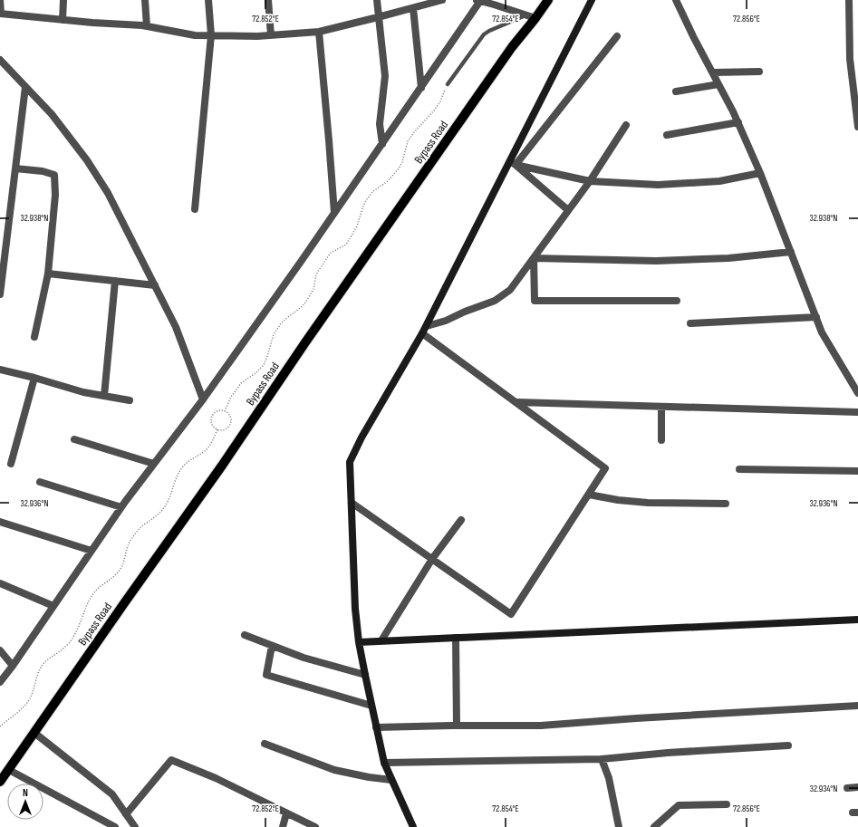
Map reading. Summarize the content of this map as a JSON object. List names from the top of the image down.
{
  "streets": {
    "main road": ["Bypass Road"]
  },
  "north": "top",
  "coordinates": [
    "72.852°E",
    "72.854°E",
    "72.856°E",
    "32.938°N",
    "32.936°N",
    "32.934°N"
  ]
}
